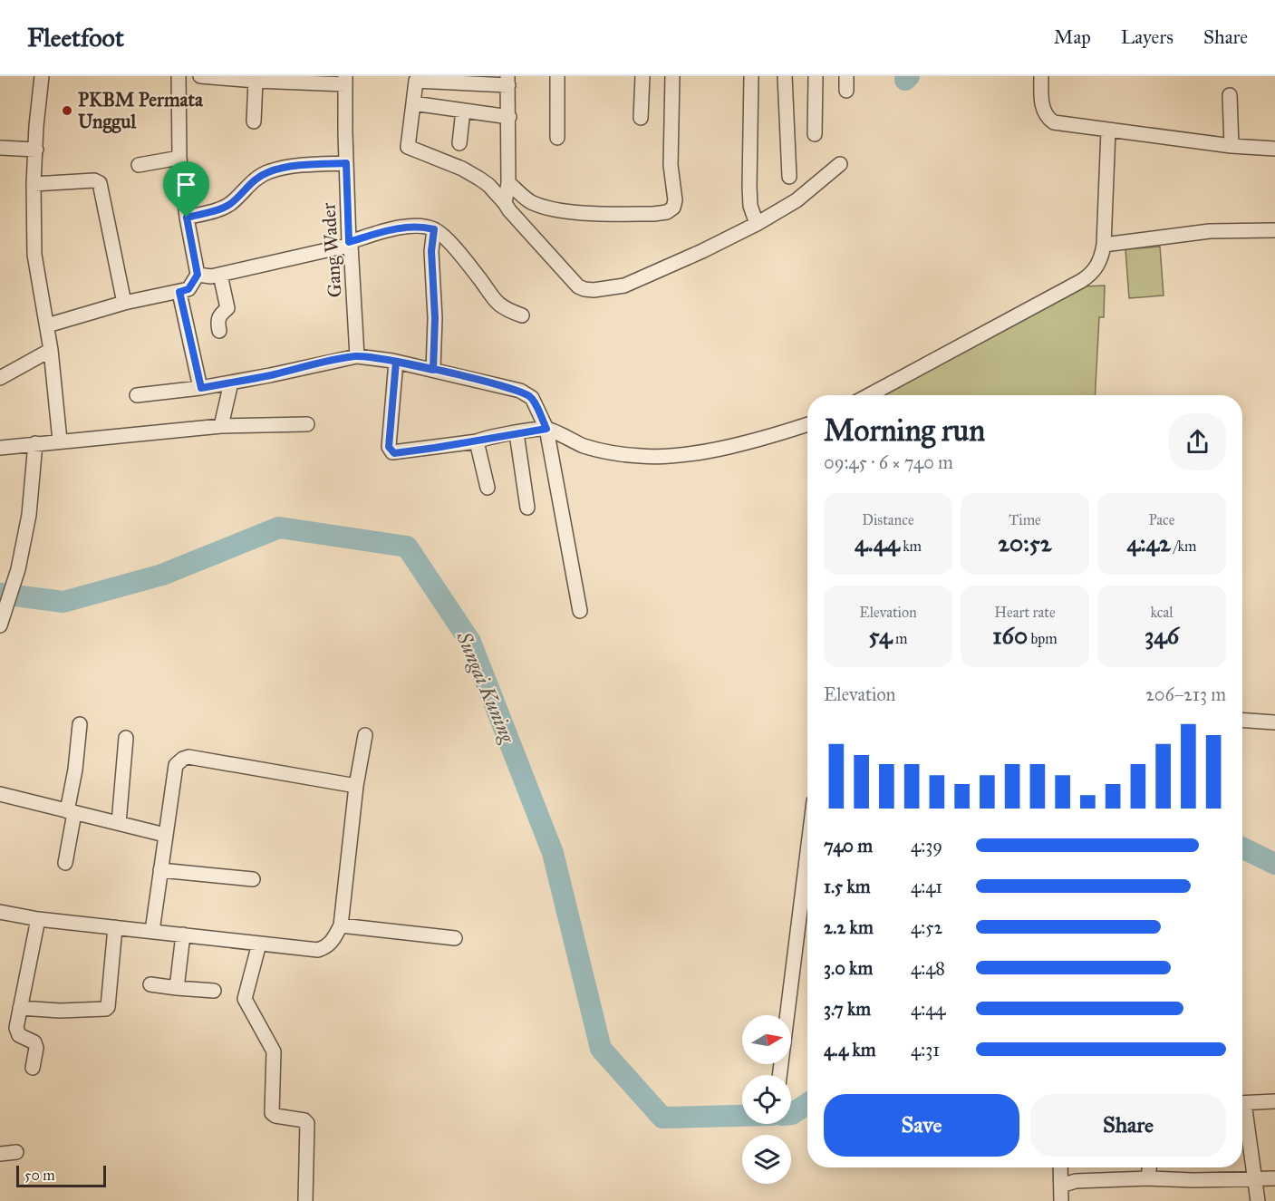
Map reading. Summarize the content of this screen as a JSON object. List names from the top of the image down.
{
  "streets": {
    "street": ["Gang Wader"]
  },
  "water": ["Sungai Kuning"],
  "places": ["PKBM Permata Unggul"],
  "scale_bar": "50 m",
  "north": "right",
  "page": {
    "header": "Fleetfoot",
    "nav": ["Map", "Layers", "Share"],
    "heading": ["Morning run", "09:45 · 6 × 740 m"],
    "stats": [
      ["Distance", "4.44 km"],
      ["Time", "20:52"],
      ["Pace", "4:42 /km"],
      ["Elevation", "54 m"],
      ["Heart rate", "160 bpm"],
      ["kcal", "346"]
    ],
    "chart": ["Elevation", "206–213 m"],
    "list": [
      {
        "name": "740 m",
        "note": "4:39"
      },
      {
        "name": "1.5 km",
        "note": "4:41"
      },
      {
        "name": "2.2 km",
        "note": "4:52"
      },
      {
        "name": "3.0 km",
        "note": "4:48"
      },
      {
        "name": "3.7 km",
        "note": "4:44"
      },
      {
        "name": "4.4 km",
        "note": "4:31"
      }
    ],
    "buttons": ["Save", "Share"],
    "scale": "50 m"
  }
}
